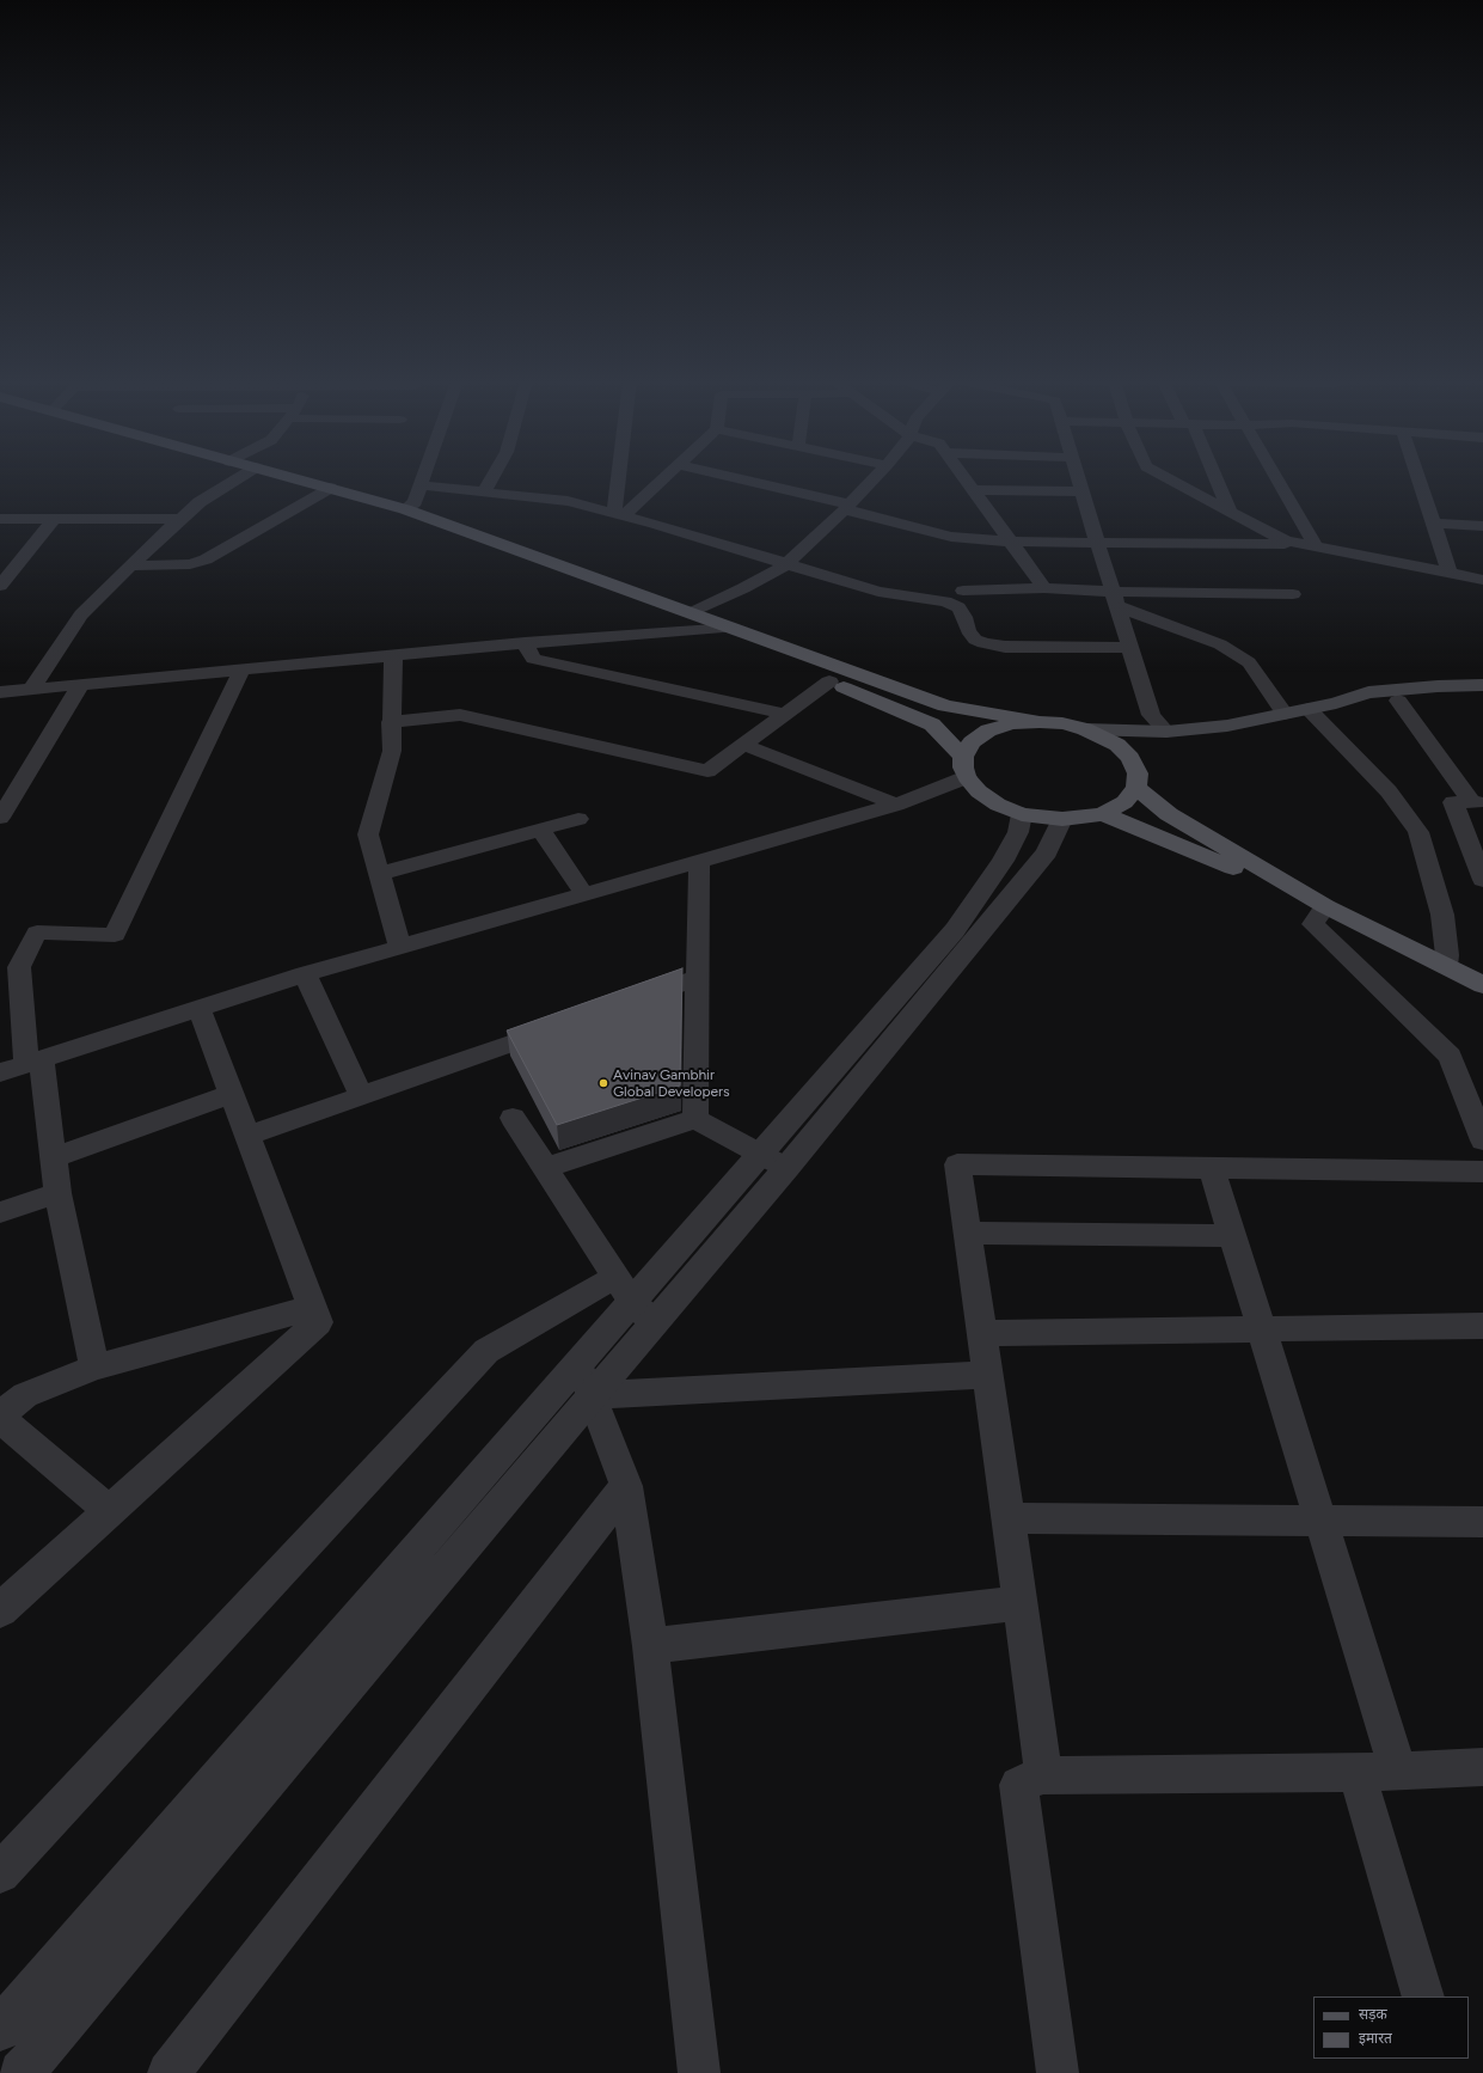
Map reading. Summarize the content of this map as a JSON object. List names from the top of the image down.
{
  "places": ["Avinav Gambhir Global Developers"],
  "legend": ["सड़क", "इमारत"]
}
